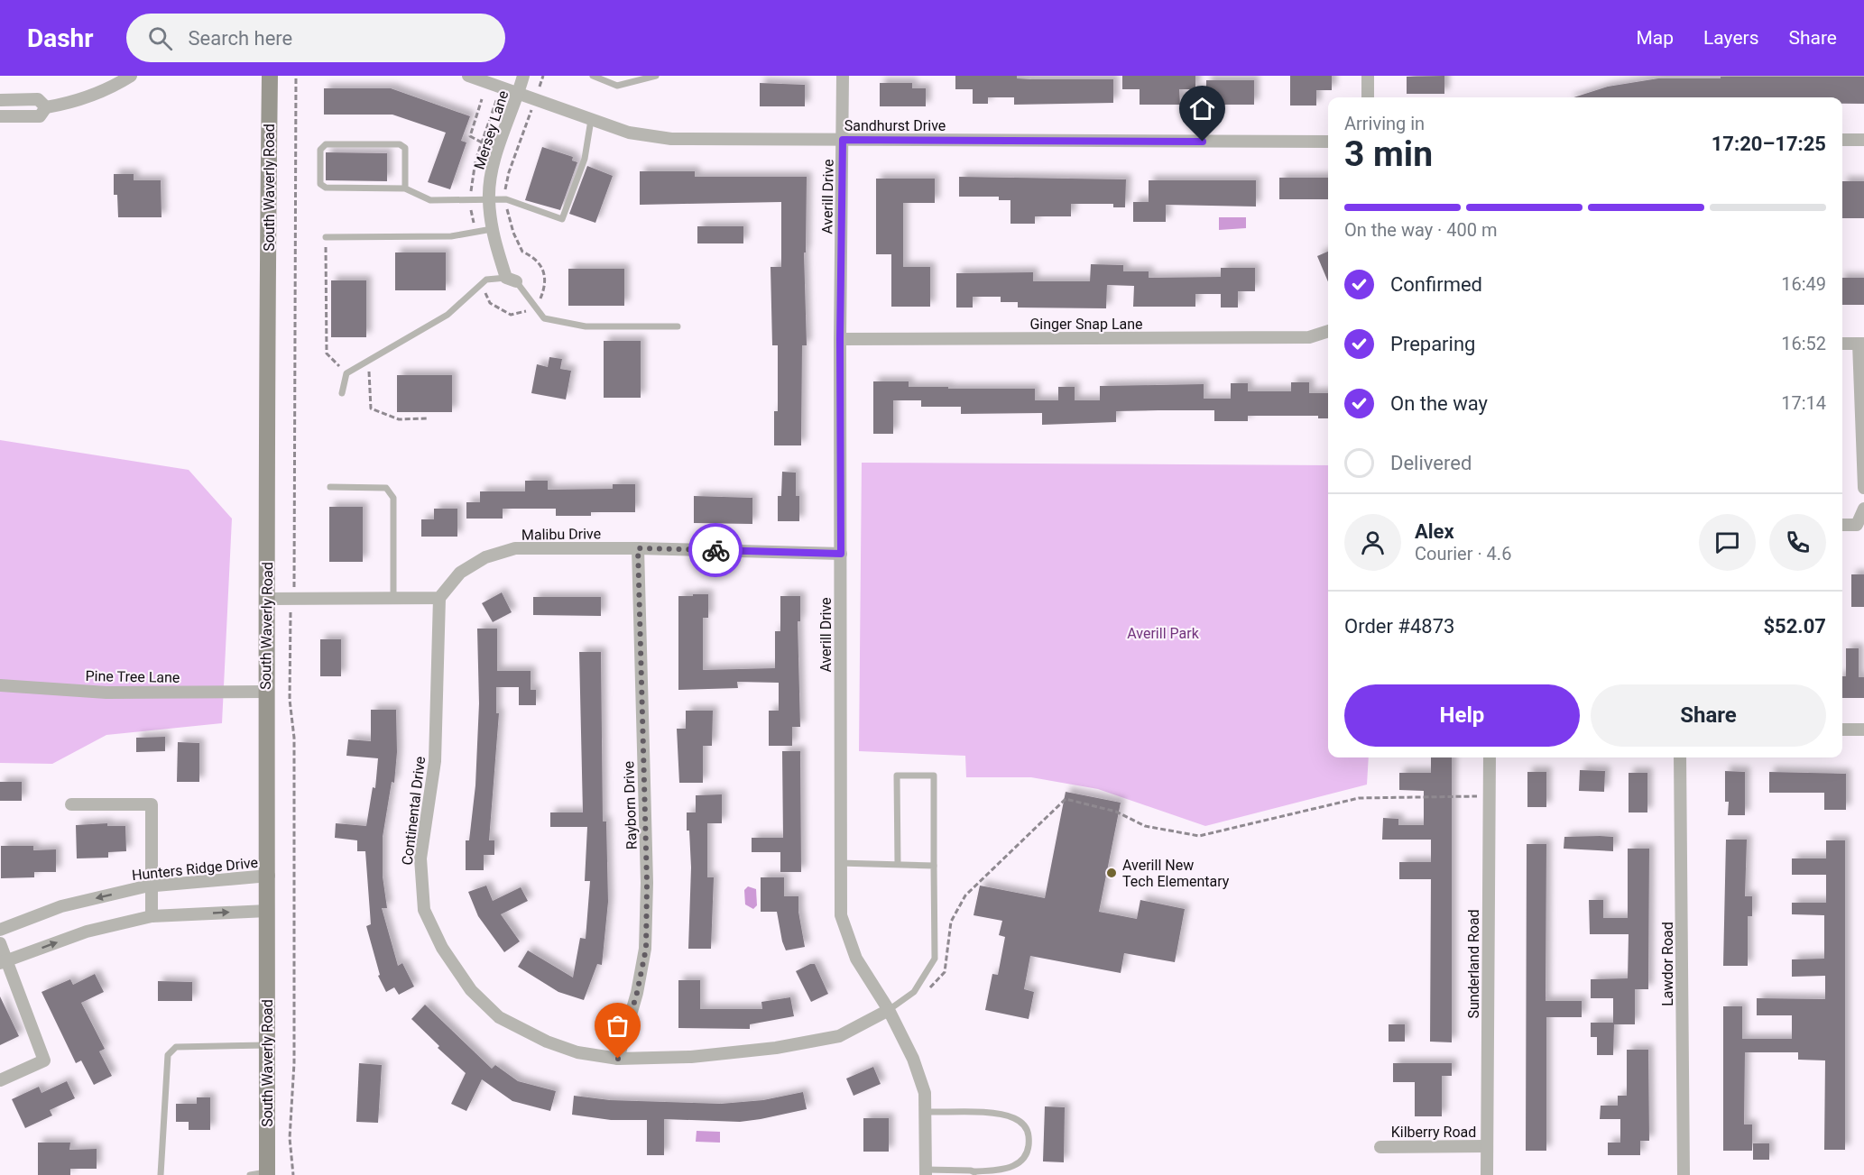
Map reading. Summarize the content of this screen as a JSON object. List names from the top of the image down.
{
  "streets": {
    "main road": ["South Waverly Road"],
    "street": [
      "Sandhurst Drive",
      "Mersey Lane",
      "Averill Drive",
      "Ginger Snap Lane",
      "Malibu Drive",
      "Pine Tree Lane",
      "Rayborn Drive",
      "Continental Drive",
      "Hunters Ridge Drive",
      "Sunderland Road",
      "Lawdor Road",
      "Kilberry Road"
    ]
  },
  "crossings": [
    ["Sandhurst Drive", "Mersey Lane"],
    ["Sandhurst Drive", "Averill Drive"],
    ["South Waverly Road", "Pine Tree Lane"],
    ["South Waverly Road", "Hunters Ridge Drive"],
    ["Averill Drive", "Ginger Snap Lane"],
    ["Averill Drive", "Malibu Drive"],
    ["Averill Drive", "Continental Drive"],
    ["Malibu Drive", "Rayborn Drive"],
    ["Malibu Drive", "Continental Drive"],
    ["Rayborn Drive", "Continental Drive"],
    ["Sunderland Road", "Kilberry Road"]
  ],
  "parks": ["Averill Park"],
  "places": ["Averill New Tech Elementary"],
  "page": {
    "header": "Dashr",
    "search": "Search here",
    "nav": ["Map", "Layers", "Share"],
    "heading": ["3 min", "Arriving in", "17:20–17:25"],
    "panel": [
      "Alex",
      "Courier · 4.6",
      "Order #4873",
      "$52.07"
    ],
    "bar": "On the way · 400 m",
    "list": [
      ["Confirmed", "16:49"],
      ["Preparing", "16:52"],
      ["On the way", "17:14"],
      "Delivered"
    ],
    "buttons": ["Help", "Share"]
  }
}
